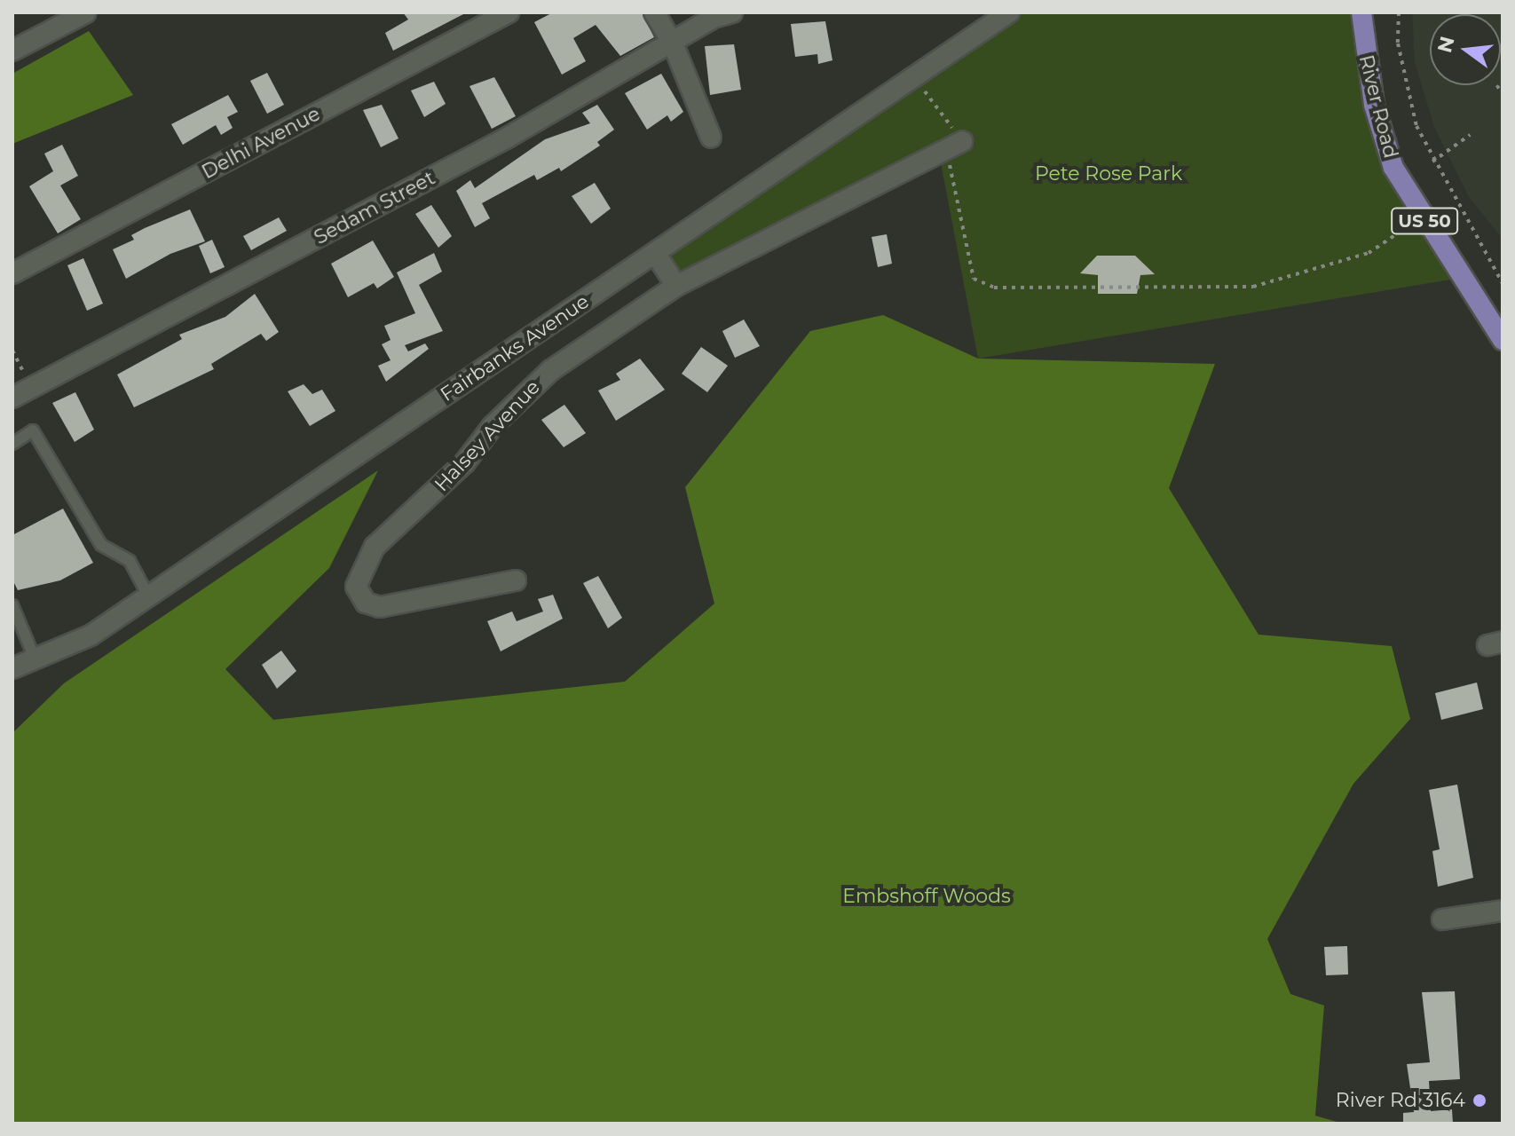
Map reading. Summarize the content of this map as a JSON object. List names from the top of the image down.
{
  "streets": {
    "main road": ["River Road", "US 50"],
    "street": [
      "Delhi Avenue",
      "Sedam Street",
      "Fairbanks Avenue",
      "Halsey Avenue"
    ]
  },
  "parks": ["Pete Rose Park", "Embshoff Woods"],
  "places": ["River Rd 3164"],
  "north": "left"
}
